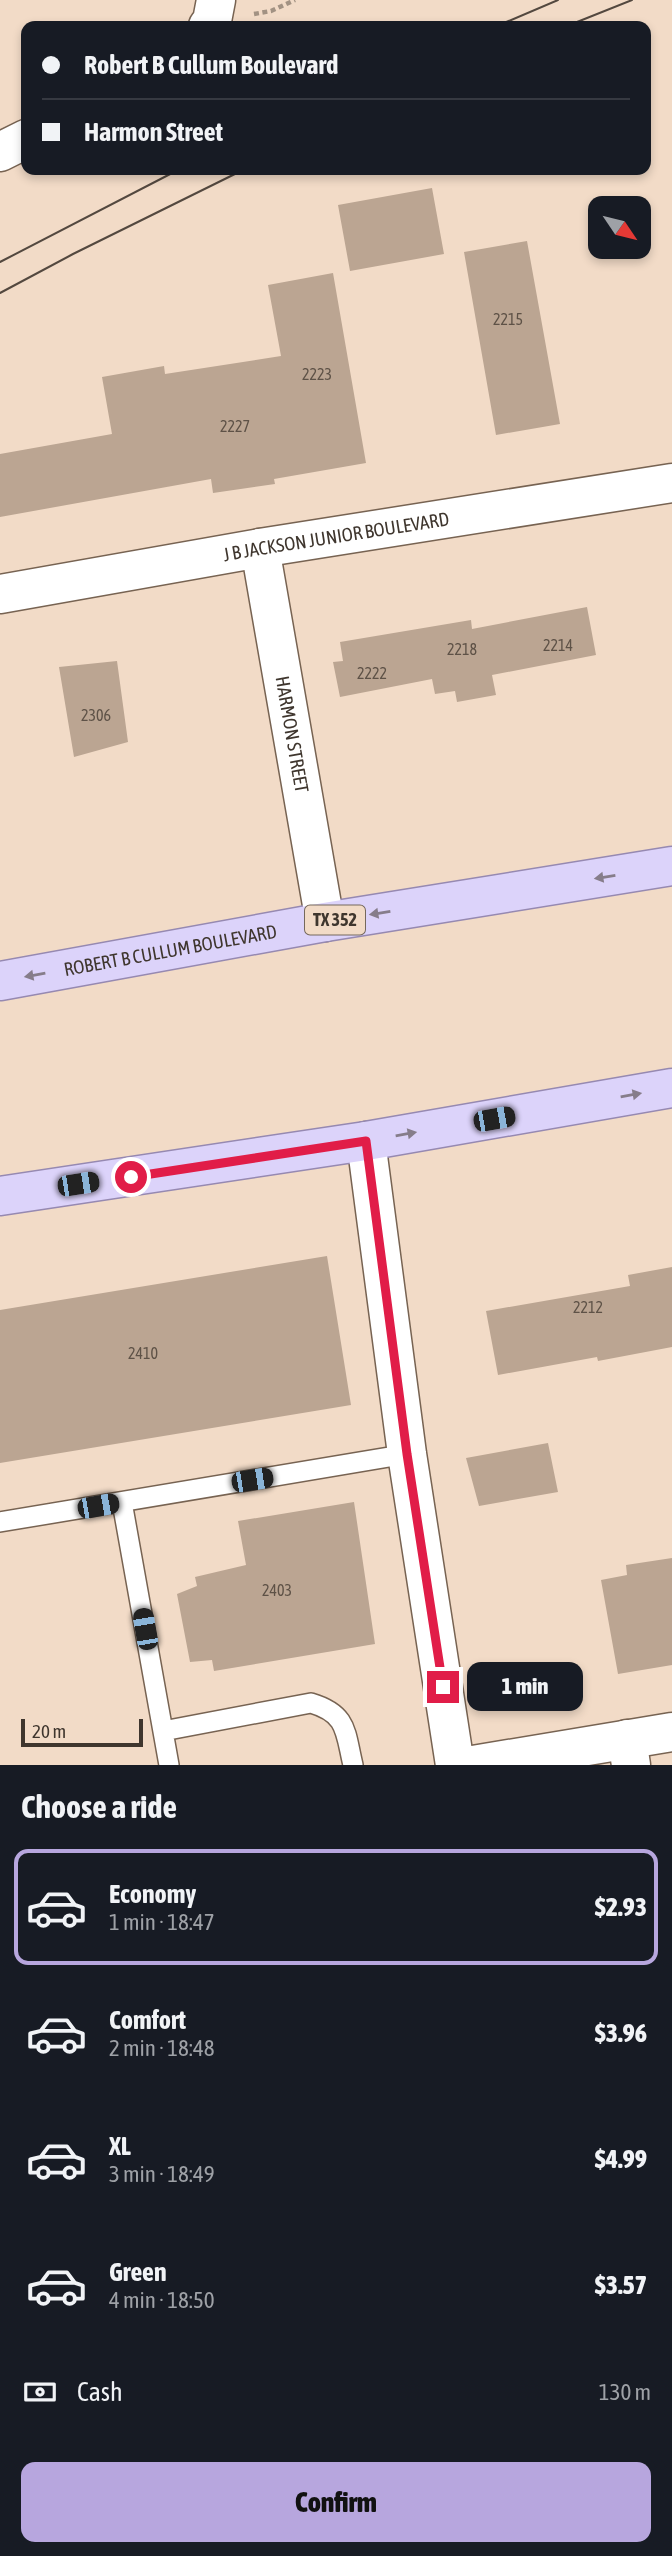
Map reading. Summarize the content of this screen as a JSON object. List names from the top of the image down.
{
  "streets": {
    "main road": ["TX 352", "ROBERT B CULLUM BOULEVARD"],
    "street": ["J B JACKSON JUNIOR BOULEVARD", "HARMON STREET"]
  },
  "crossings": [
    ["J B JACKSON JUNIOR BOULEVARD", "HARMON STREET"],
    ["HARMON STREET", "ROBERT B CULLUM BOULEVARD"]
  ],
  "house_numbers": [
    "2215",
    "2223",
    "2227",
    "2214",
    "2218",
    "2222",
    "2306",
    "2212",
    "2410",
    "2403"
  ],
  "scale_bar": "20 m",
  "north": "bottom right",
  "page": {
    "banner": ["Robert B Cullum Boulevard", "Harmon Street"],
    "bubble": "1 min",
    "scale": "20 m",
    "heading": "Choose a ride",
    "list": [
      {
        "name": "Economy",
        "note": "1 min · 18:47",
        "value": "$2.93"
      },
      {
        "name": "Comfort",
        "note": "2 min · 18:48",
        "value": "$3.96"
      },
      {
        "name": "XL",
        "note": "3 min · 18:49",
        "value": "$4.99"
      },
      {
        "name": "Green",
        "note": "4 min · 18:50",
        "value": "$3.57"
      }
    ],
    "pay": ["Cash", "130 m"],
    "buttons": "Confirm"
  }
}
